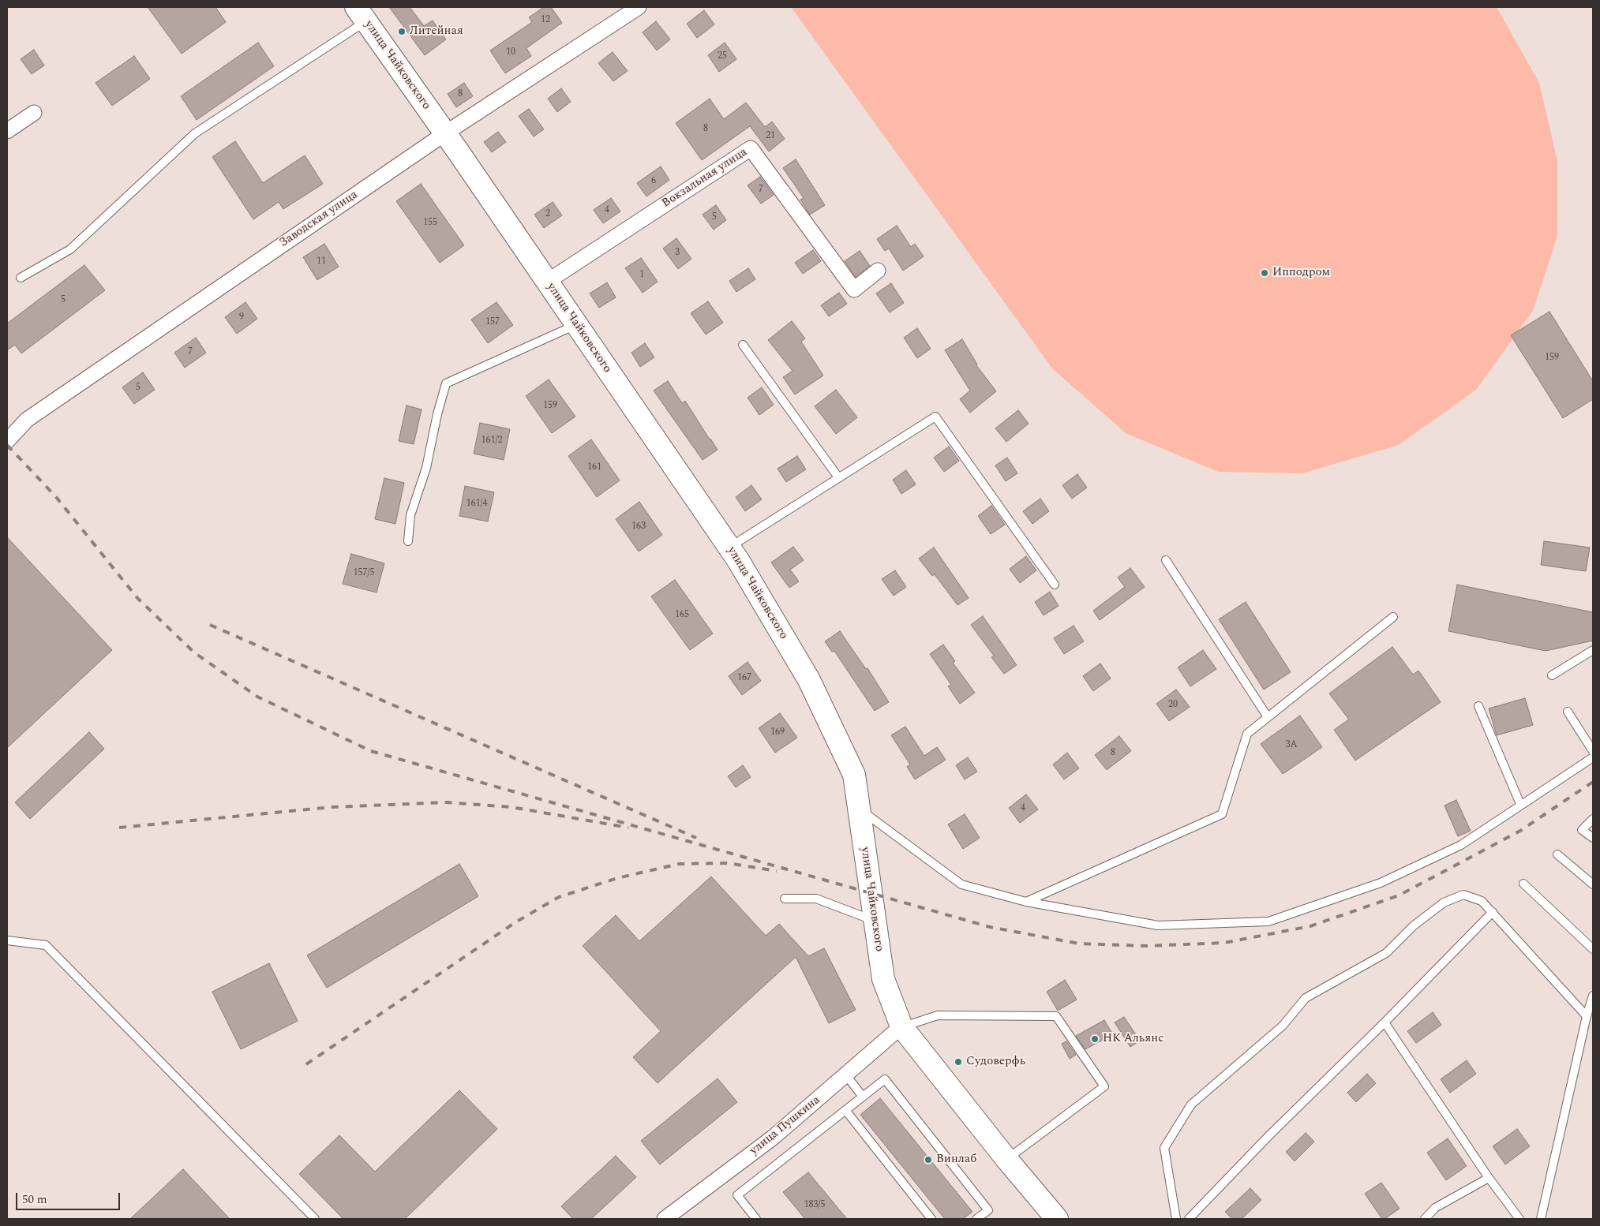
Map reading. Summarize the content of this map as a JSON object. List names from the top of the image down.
{
  "streets": {
    "street": [
      "улица Чайковского",
      "Вокзальная улица",
      "Заводская улица",
      "улица Пушкина"
    ]
  },
  "crossings": [
    ["улица Чайковского", "Вокзальная улица"],
    ["улица Чайковского", "Заводская улица"],
    ["улица Чайковского", "улица Пушкина"]
  ],
  "places": [
    "Литейная",
    "Ипподром",
    "НК Альянс",
    "Судоверфь",
    "Винлаб"
  ],
  "house_numbers": [
    "12",
    "10",
    "25",
    "8",
    "8",
    "21",
    "6",
    "7",
    "4",
    "2",
    "5",
    "155",
    "3",
    "11",
    "1",
    "5",
    "9",
    "157",
    "7",
    "159",
    "5",
    "159",
    "161/2",
    "161",
    "161/4",
    "163",
    "157/5",
    "165",
    "167",
    "20",
    "169",
    "3А",
    "8",
    "4",
    "183/5"
  ],
  "scale_bar": "50 m"
}
